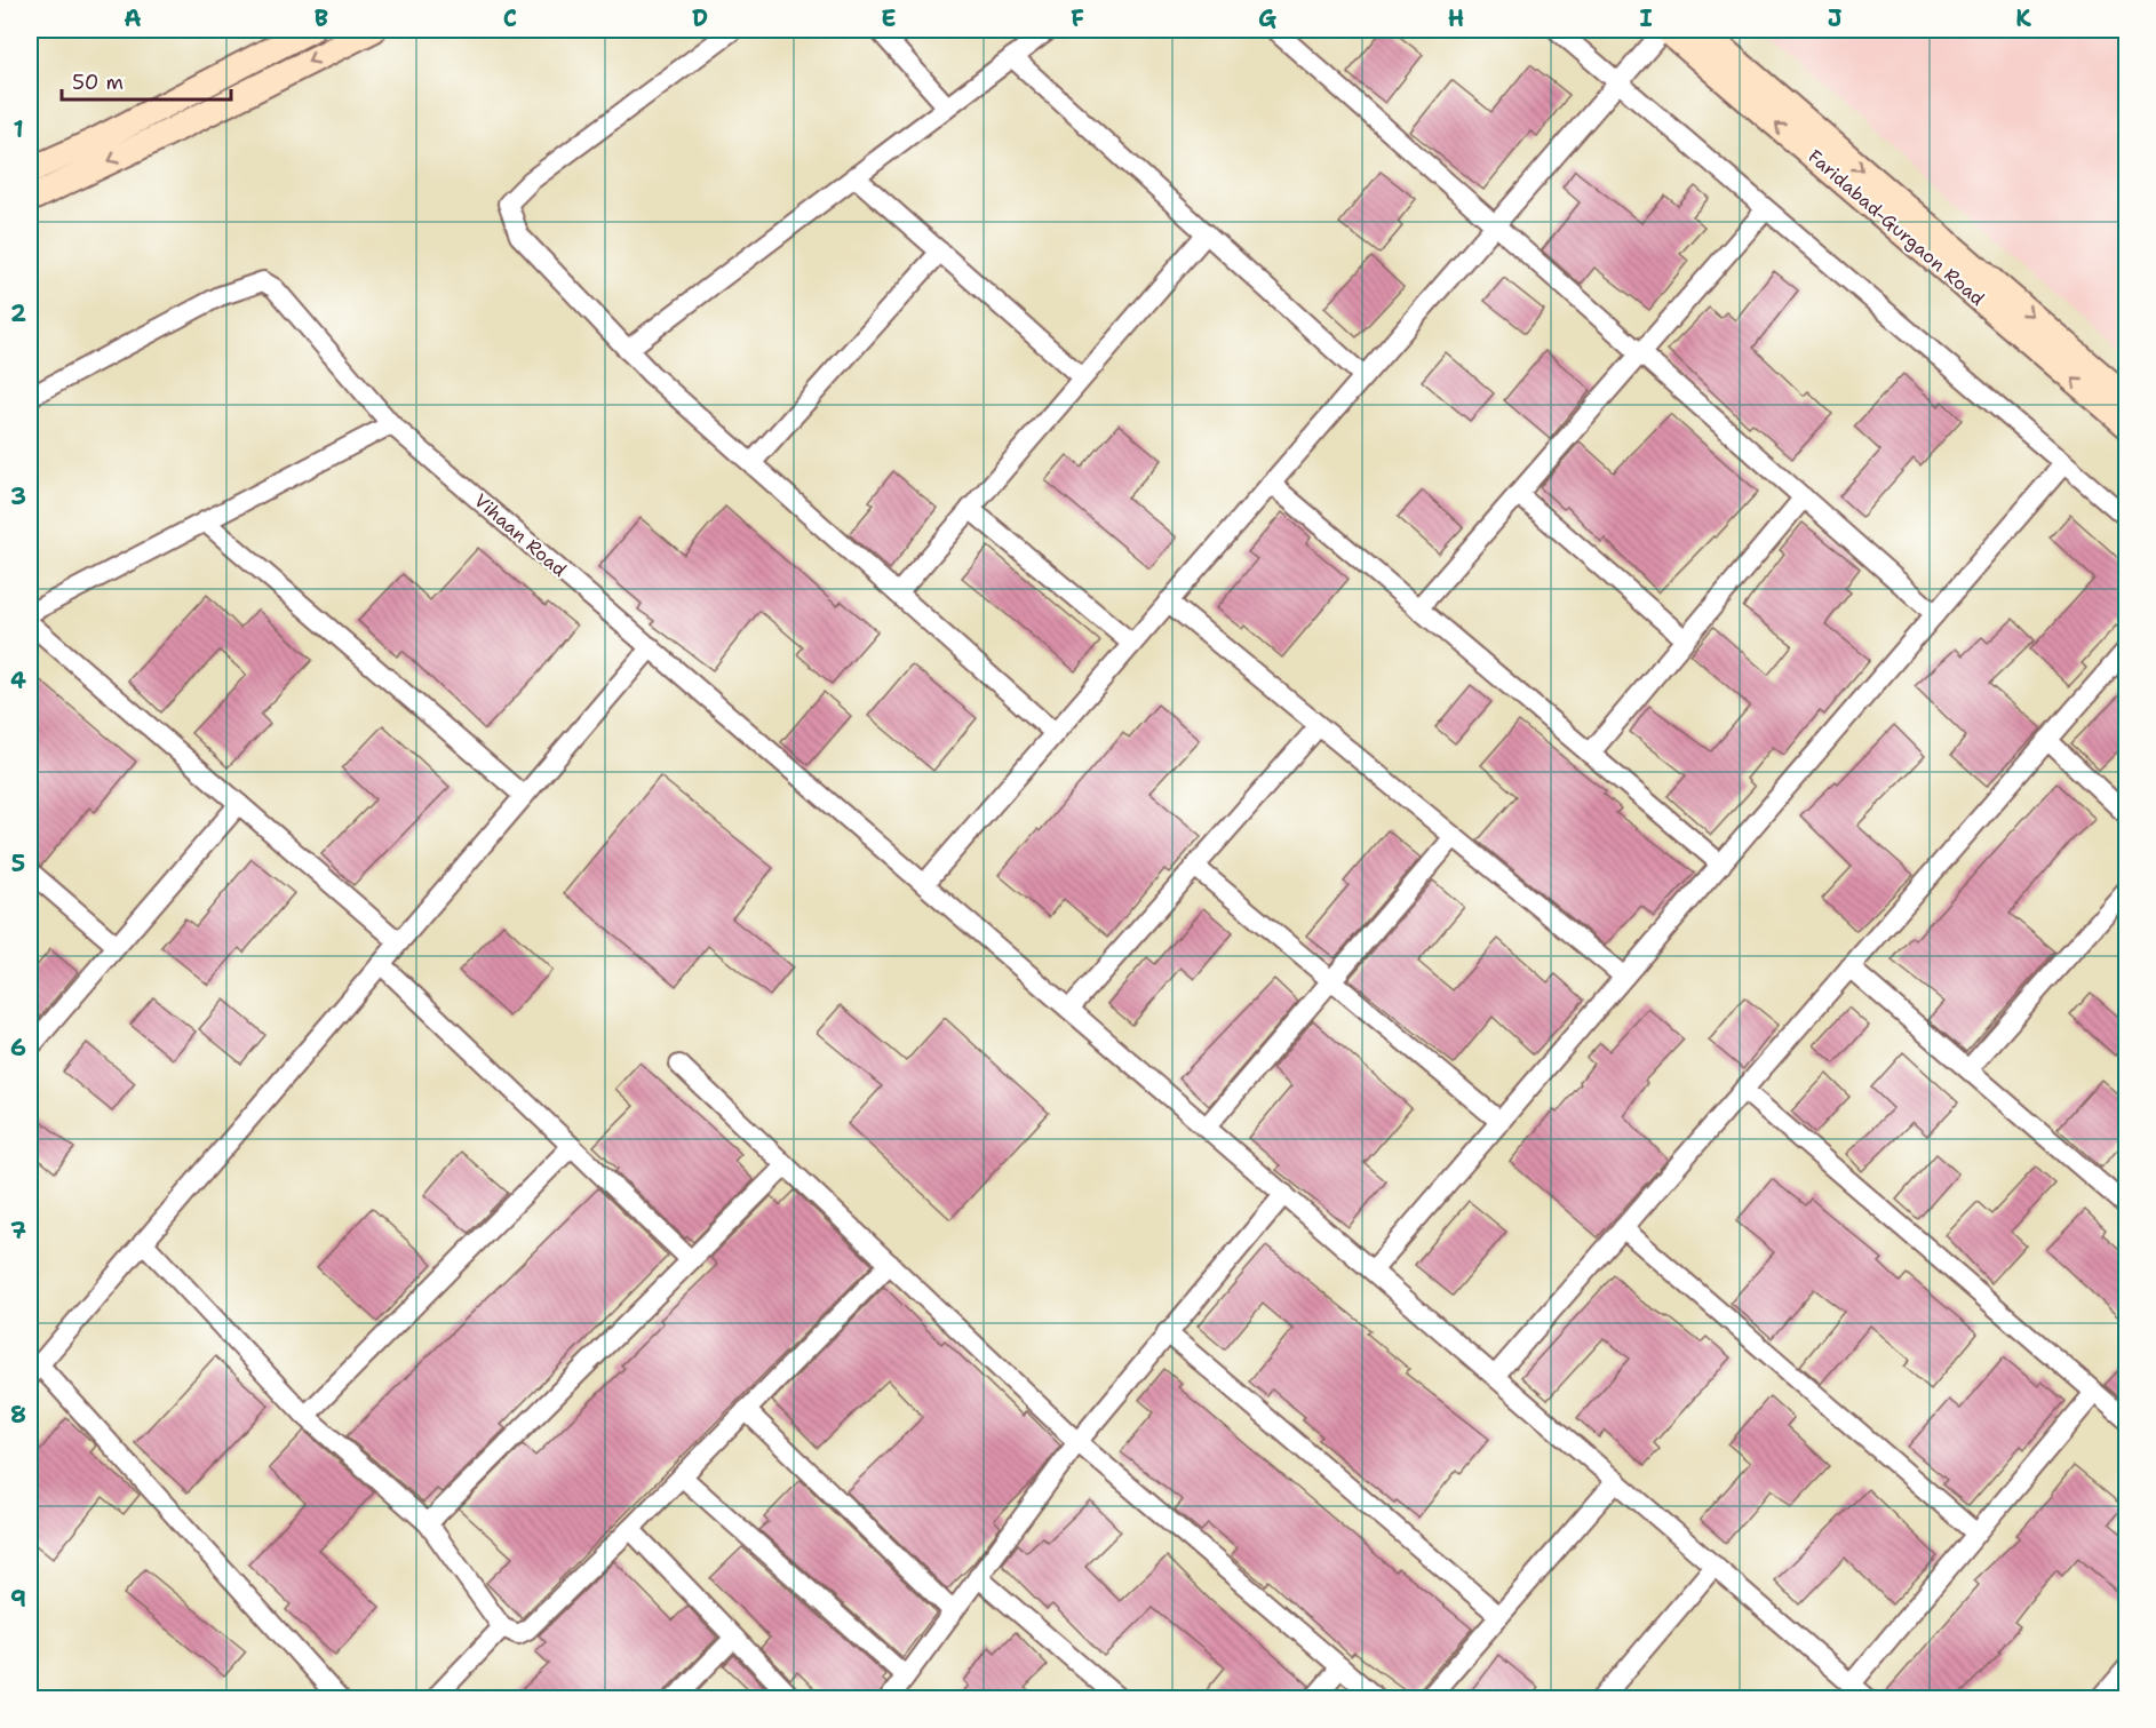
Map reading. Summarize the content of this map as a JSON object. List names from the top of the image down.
{
  "streets": {
    "main road": ["Faridabad-Gurgaon Road"],
    "street": ["Vihaan Road"]
  },
  "scale_bar": "50 m",
  "grid": {
    "columns": [
      "A",
      "B",
      "C",
      "D",
      "E",
      "F",
      "G",
      "H",
      "I",
      "J",
      "K"
    ],
    "rows": [
      "1",
      "2",
      "3",
      "4",
      "5",
      "6",
      "7",
      "8",
      "9"
    ]
  }
}
